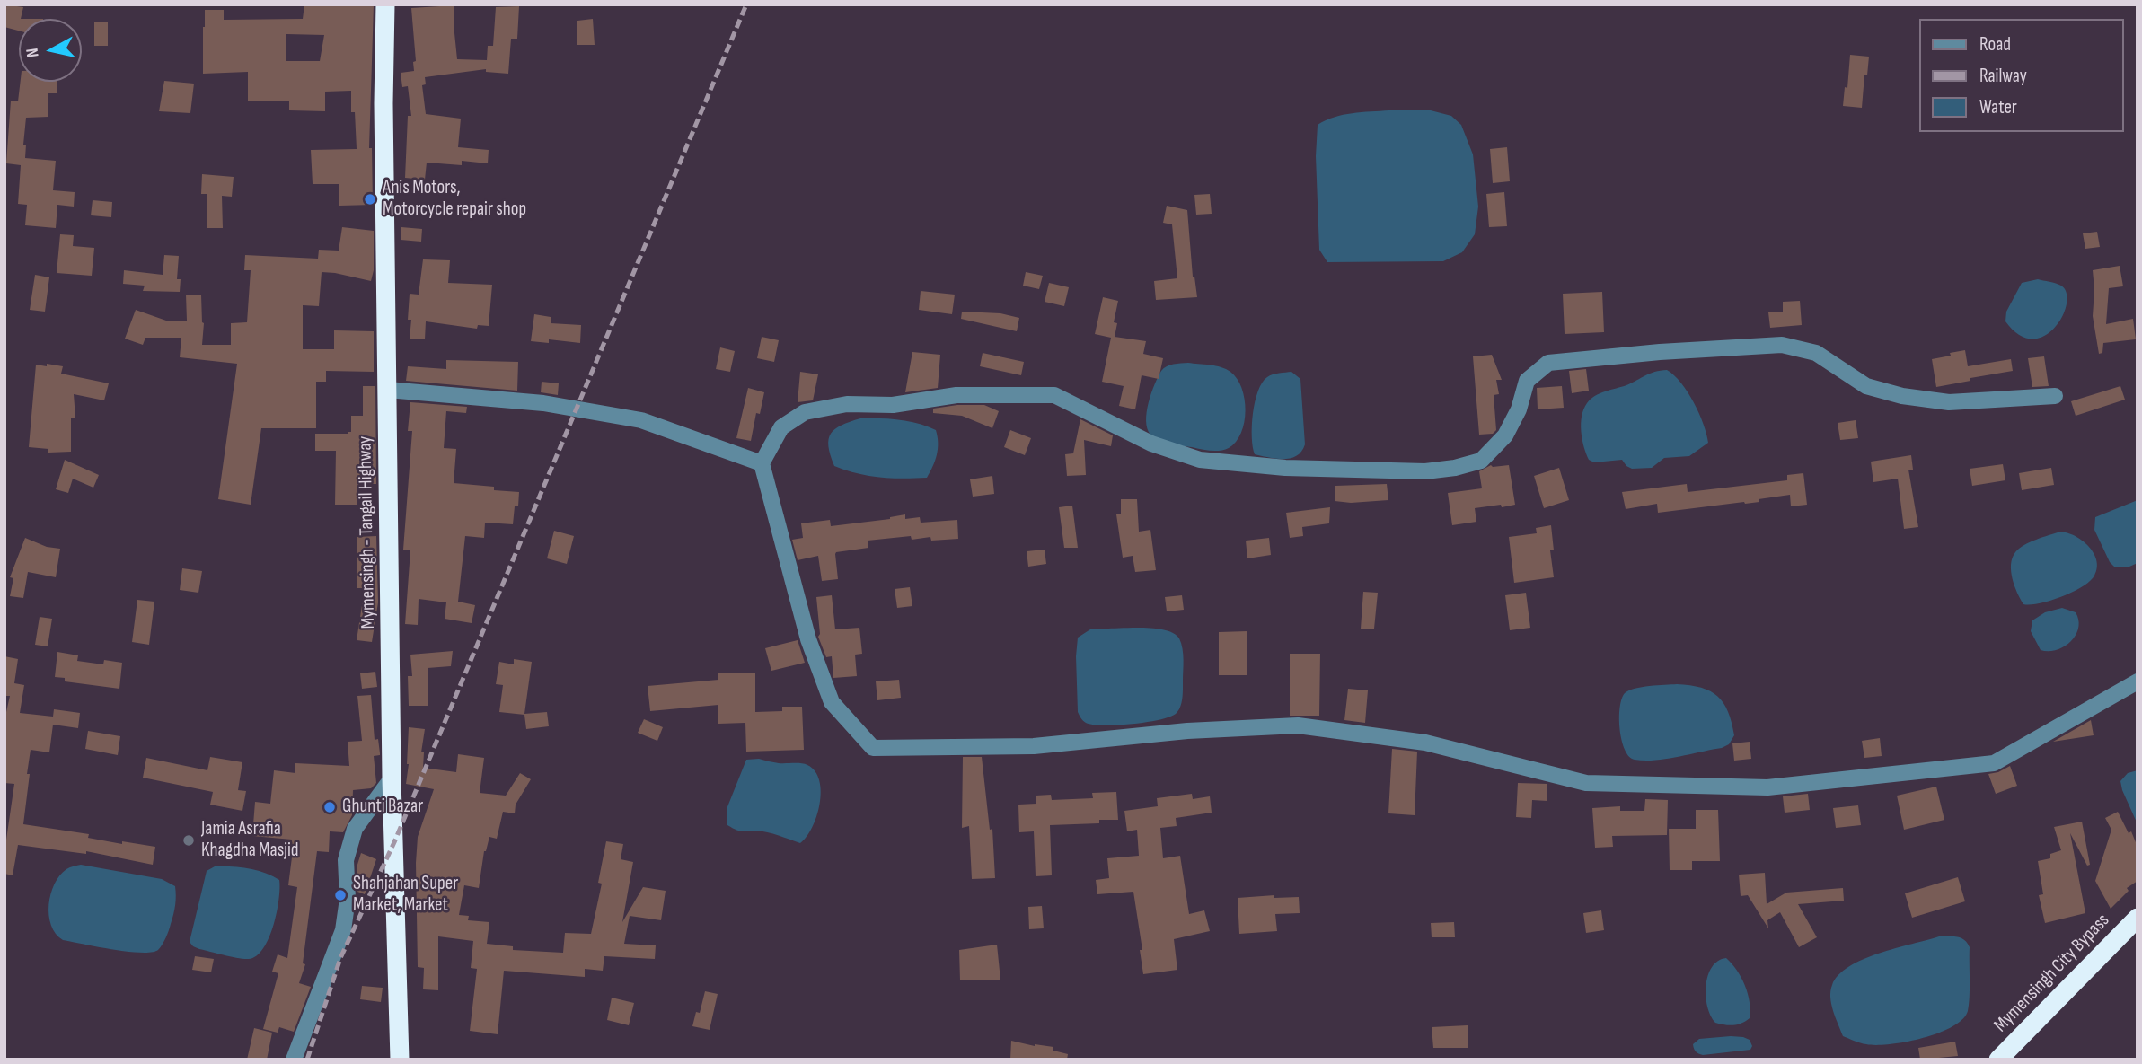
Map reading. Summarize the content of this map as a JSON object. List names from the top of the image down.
{
  "streets": {
    "highway": ["Mymensingh - Tangail Highway", "Mymensingh City Bypass"]
  },
  "places": [
    "Anis Motors, Motorcycle repair shop",
    "Ghunti Bazar",
    "Jamia Asrafia Khagdha Masjid",
    "Shahjahan Super Market, Market"
  ],
  "legend": ["Road", "Railway", "Water"],
  "north": "left"
}
